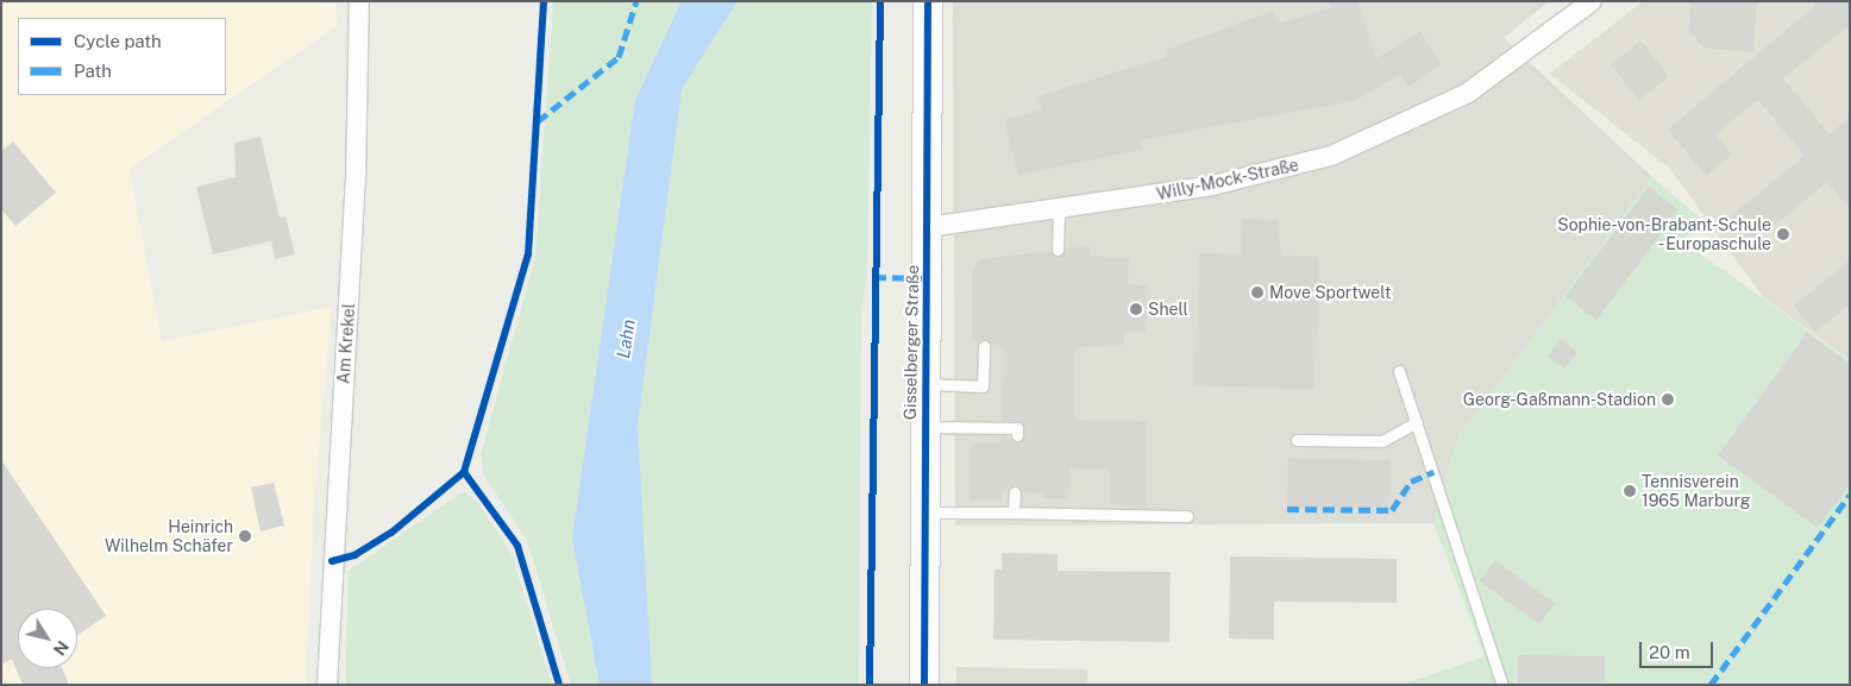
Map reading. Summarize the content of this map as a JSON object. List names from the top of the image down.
{
  "streets": {
    "main road": ["Gisselberger Straße"],
    "street": ["Willy-Mock-Straße", "Am Krekel"]
  },
  "crossings": [
    ["Willy-Mock-Straße", "Gisselberger Straße"]
  ],
  "water": ["Lahn"],
  "places": [
    "Sophie-von-Brabant-Schule - Europaschule",
    "Move Sportwelt",
    "Shell",
    "Georg-Gaßmann-Stadion",
    "Tennisverein 1965 Marburg",
    "Heinrich Wilhelm Schäfer"
  ],
  "legend": ["Cycle path", "Path"],
  "scale_bar": "20 m",
  "north": "bottom right"
}
